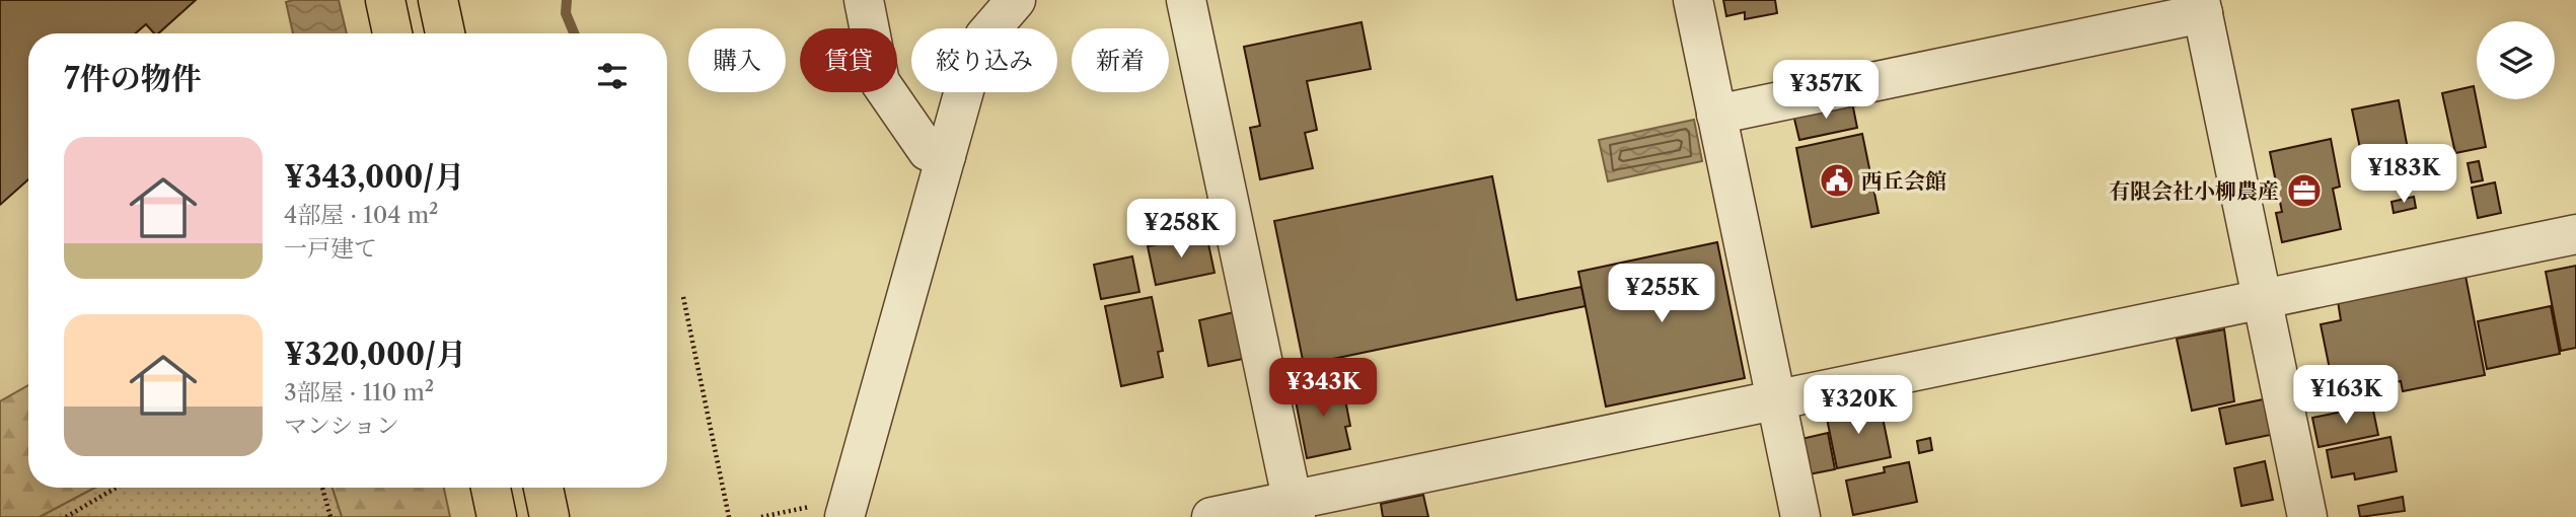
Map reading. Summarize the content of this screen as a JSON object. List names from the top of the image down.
{
  "places": {
    "public building": ["西丘会館"],
    "office": ["有限会社小柳農産"]
  },
  "page": {
    "chip": [
      "購入",
      "賃貸",
      "絞り込み",
      "新着"
    ],
    "heading": "7件の物件",
    "price": [
      "¥357K",
      "¥183K",
      "¥258K",
      "¥255K",
      "¥343K",
      "¥163K",
      "¥320K"
    ],
    "list": [
      {
        "name": "¥343,000/月",
        "note": "4部屋 · 104 m² · 一戸建て"
      },
      {
        "name": "¥320,000/月",
        "note": "3部屋 · 110 m² · マンション"
      }
    ]
  }
}
